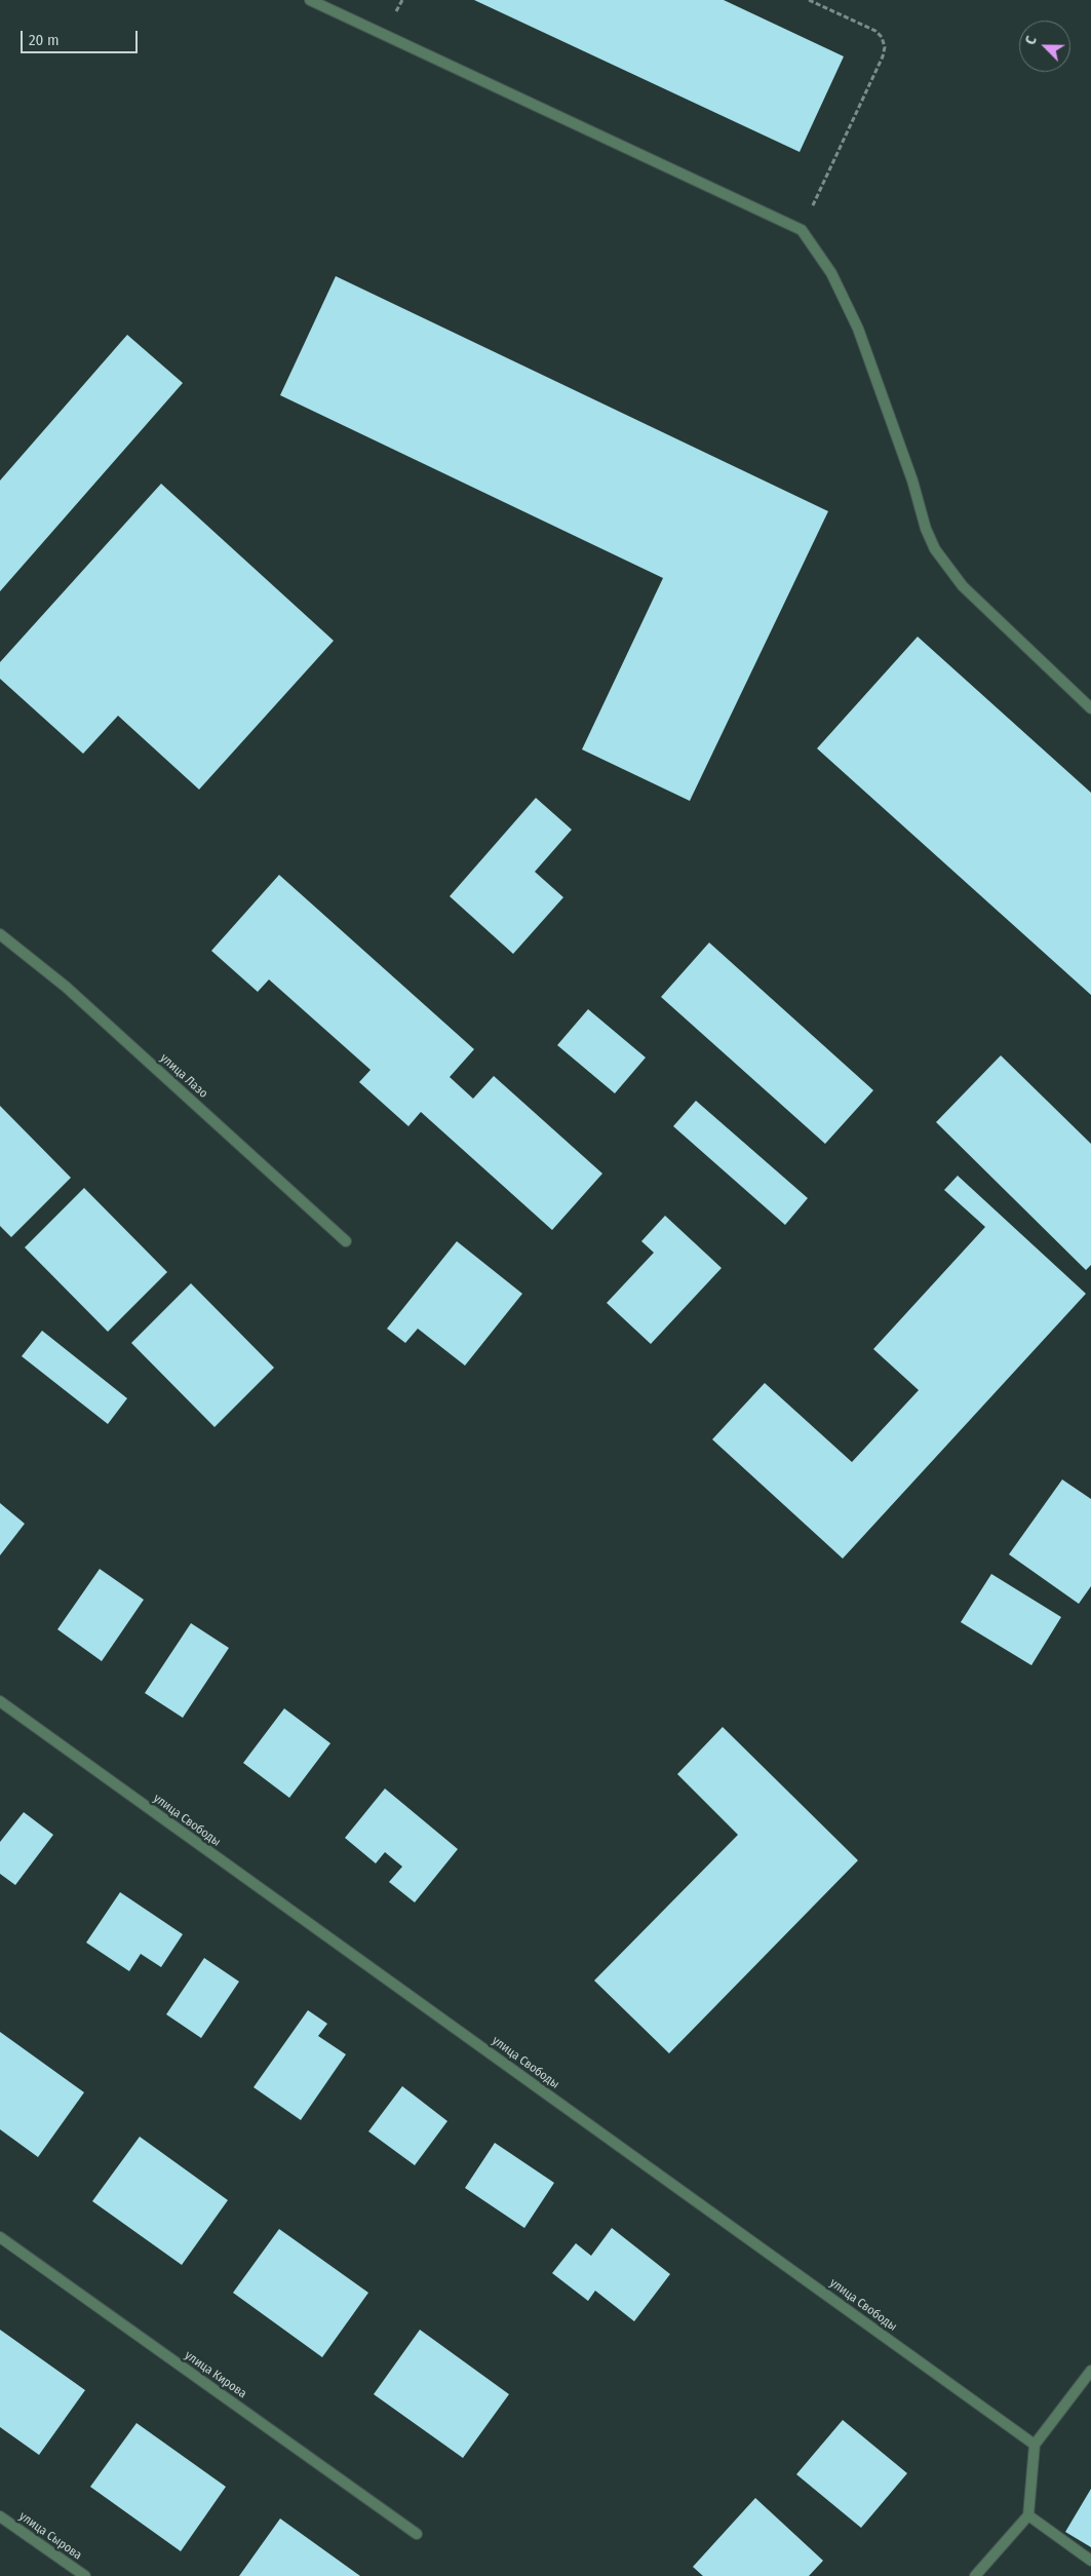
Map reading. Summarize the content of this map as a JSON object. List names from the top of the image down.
{
  "streets": {
    "street": [
      "улица Лазо",
      "улица Свободы",
      "улица Кирова",
      "улица Сырова"
    ]
  },
  "scale_bar": "20 m",
  "north": "top left"
}
